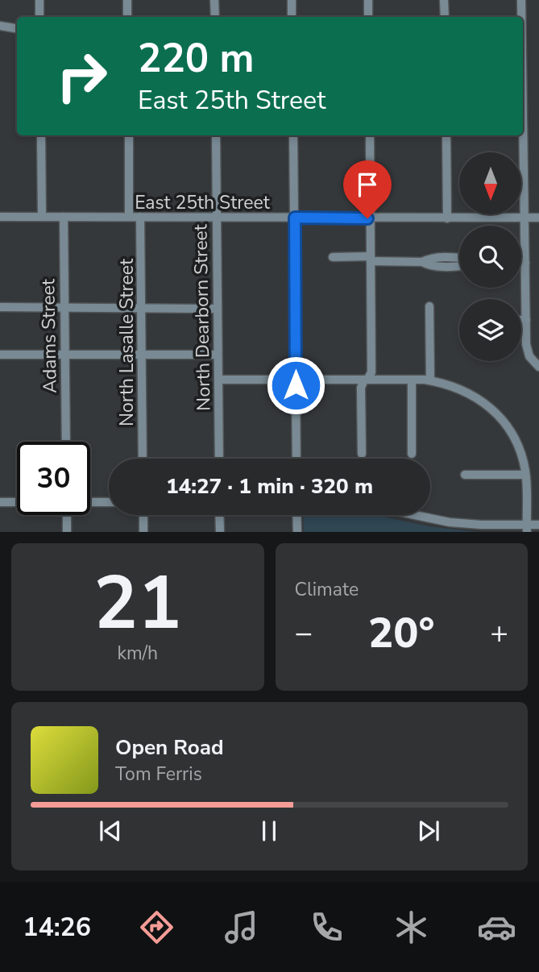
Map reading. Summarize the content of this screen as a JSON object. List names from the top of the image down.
{
  "streets": {
    "street": [
      "East 25th Street",
      "North Dearborn Street",
      "Adams Street",
      "North Lasalle Street"
    ]
  },
  "crossings": [
    ["East 25th Street", "North Dearborn Street"],
    ["East 25th Street", "Adams Street"],
    ["East 25th Street", "North Lasalle Street"]
  ],
  "north": "bottom",
  "page": {
    "turn": ["220 m", "East 25th Street"],
    "limit": "30",
    "trip": "14:27 · 1 min · 320 m",
    "tile": [
      ["21", "km/h"],
      "Climate"
    ],
    "heat": ["−", "20°", "+"],
    "song": ["Open Road", "Tom Ferris"],
    "tabs": "14:26"
  }
}
